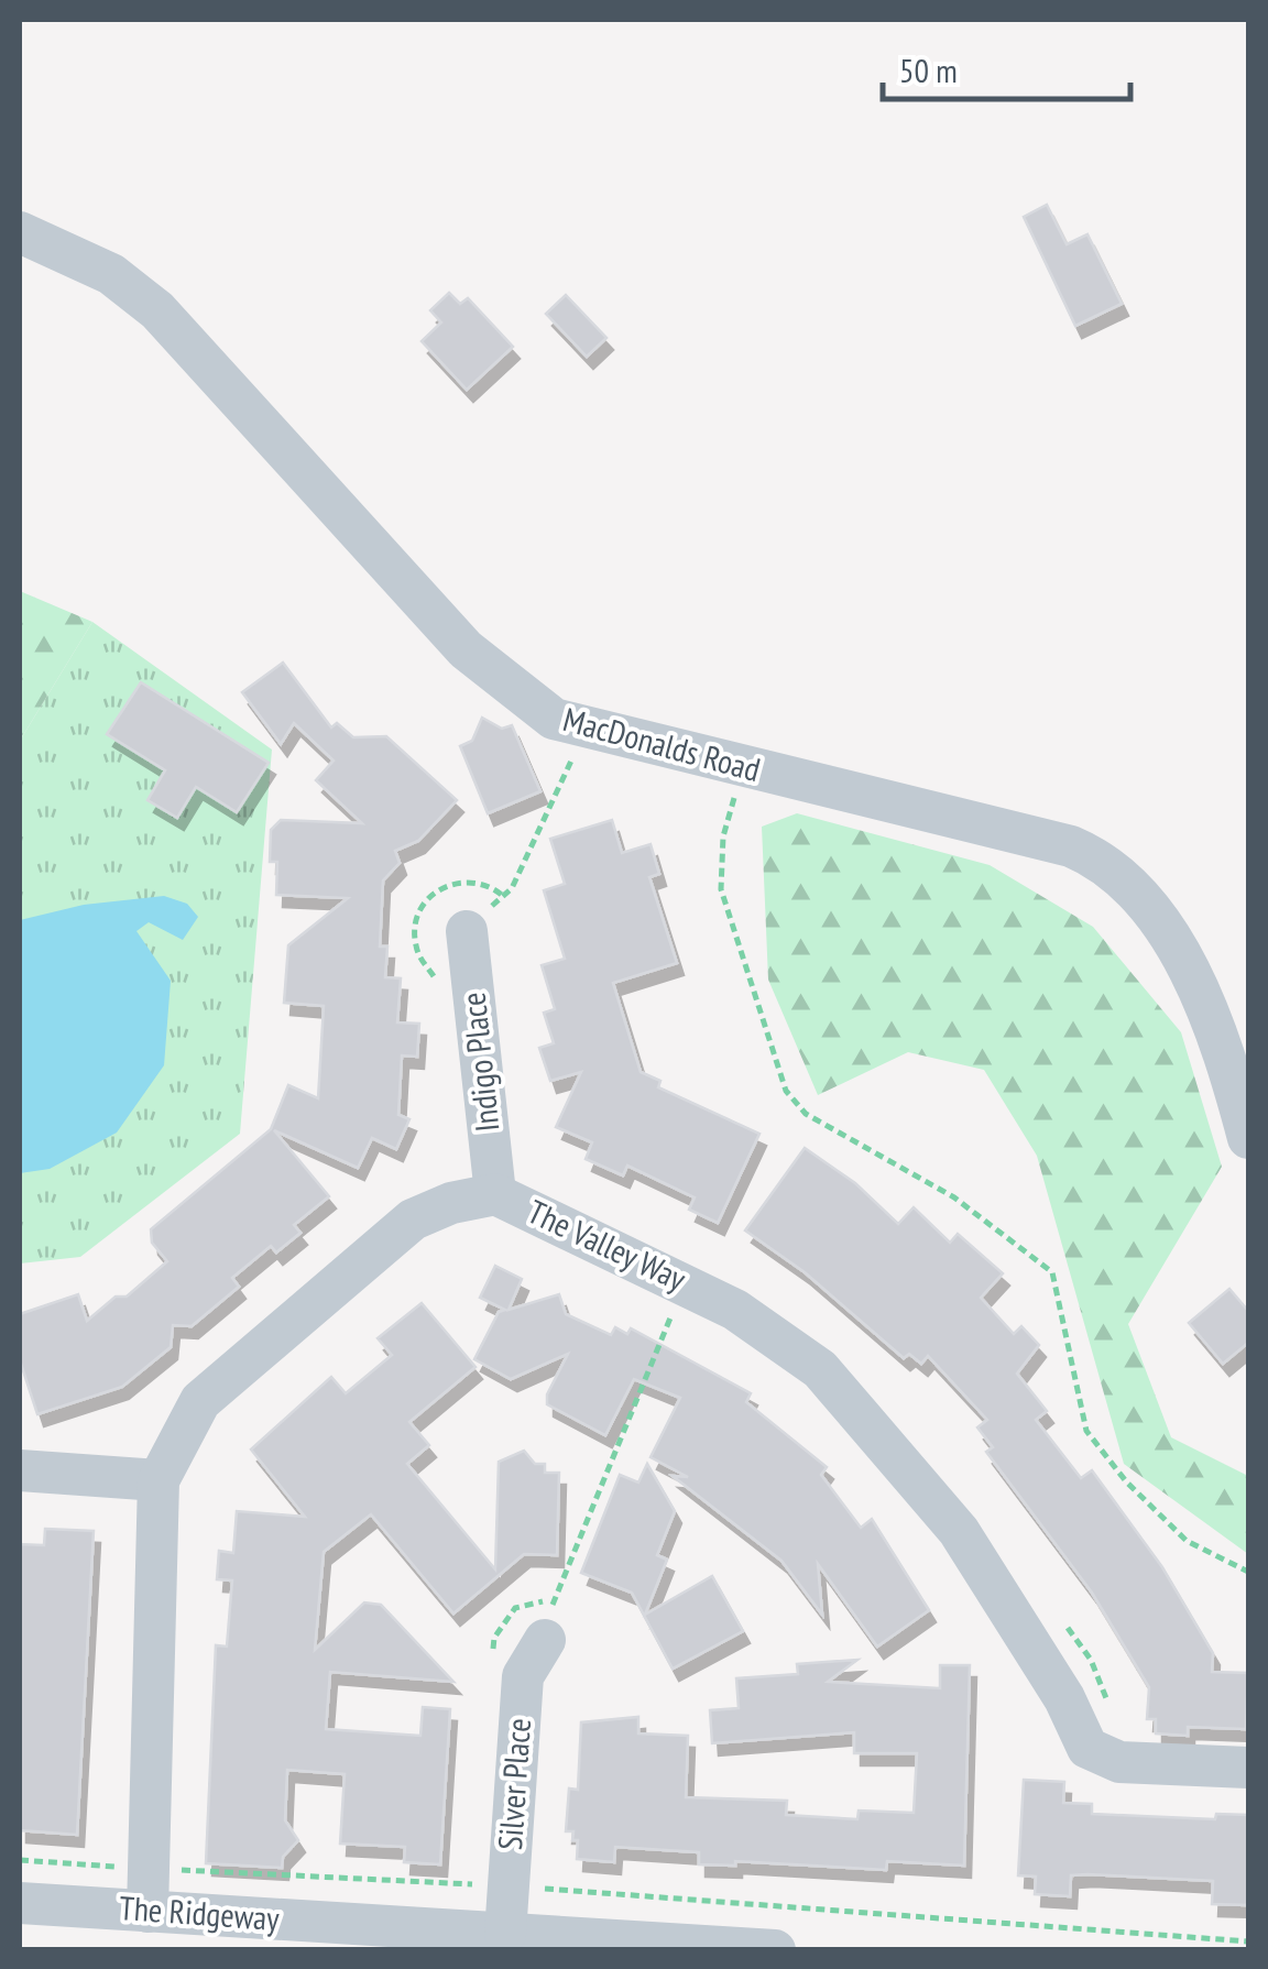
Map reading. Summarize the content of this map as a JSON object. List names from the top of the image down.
{
  "streets": {
    "street": [
      "MacDonalds Road",
      "Indigo Place",
      "The Valley Way",
      "Silver Place",
      "The Ridgeway"
    ]
  },
  "crossings": [
    ["Indigo Place", "The Valley Way"],
    ["The Valley Way", "The Ridgeway"],
    ["Silver Place", "The Ridgeway"]
  ],
  "scale_bar": "50 m"
}
